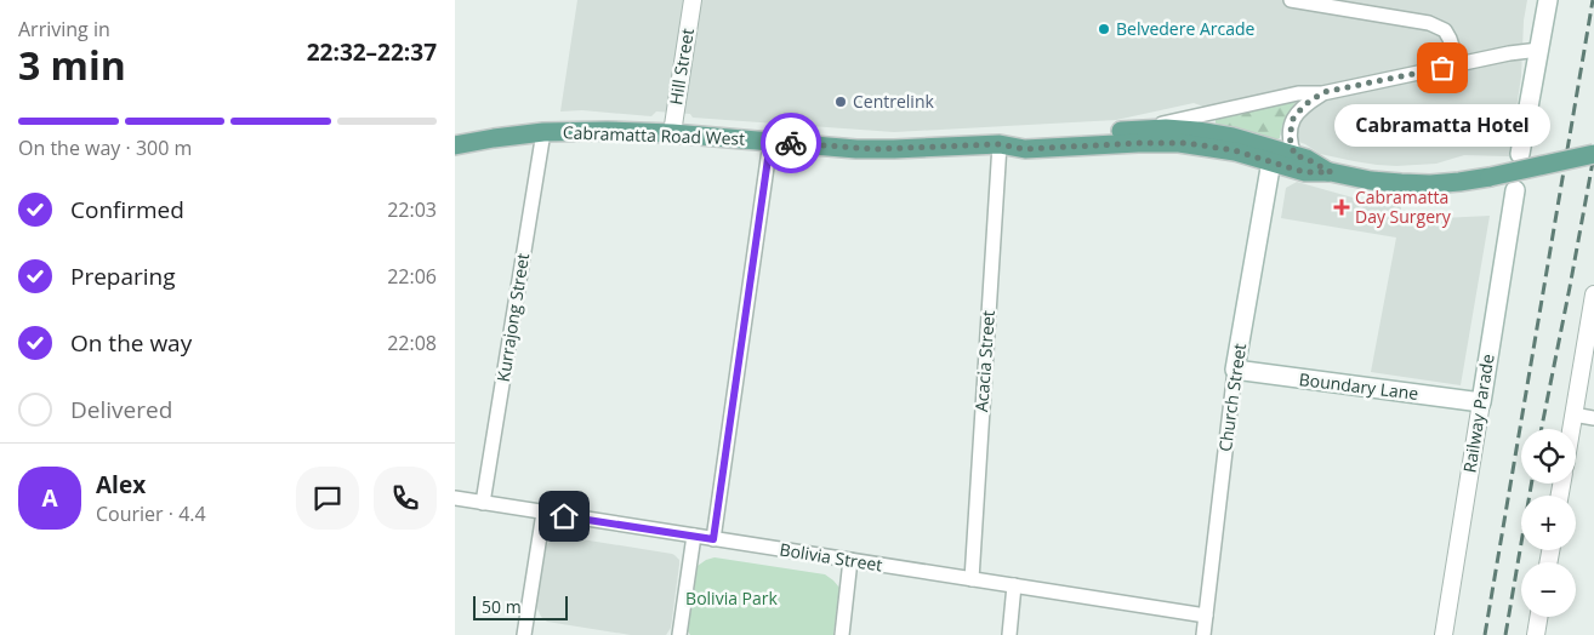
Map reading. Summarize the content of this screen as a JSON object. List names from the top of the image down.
{
  "streets": {
    "main road": [
      "Cabramatta Road West",
      "Boundary Lane",
      "Church Street",
      "Railway Parade"
    ],
    "street": [
      "Hill Street",
      "Kurrajong Street",
      "Acacia Street",
      "Bolivia Street"
    ]
  },
  "crossings": [
    ["Hill Street", "Cabramatta Road West"],
    ["Cabramatta Road West", "Kurrajong Street"],
    ["Cabramatta Road West", "Acacia Street"],
    ["Cabramatta Road West", "Church Street"],
    ["Kurrajong Street", "Bolivia Street"],
    ["Acacia Street", "Bolivia Street"],
    ["Boundary Lane", "Church Street"],
    ["Boundary Lane", "Railway Parade"],
    ["Church Street", "Bolivia Street"]
  ],
  "parks": ["Bolivia Park"],
  "places": {
    "other": ["Belvedere Arcade", "Cabramatta Hotel", "Centrelink"],
    "health": ["Cabramatta Day Surgery"]
  },
  "scale_bar": "50 m",
  "page": {
    "heading": ["3 min", "Arriving in", "22:32–22:37"],
    "panel": ["Alex", "Courier · 4.4"],
    "bar": "On the way · 300 m",
    "bubble": "Cabramatta Hotel",
    "list": [
      ["Confirmed", "22:03"],
      ["Preparing", "22:06"],
      ["On the way", "22:08"],
      "Delivered"
    ],
    "map_buttons": ["+", "−"],
    "round": "A",
    "scale": "50 m"
  }
}
